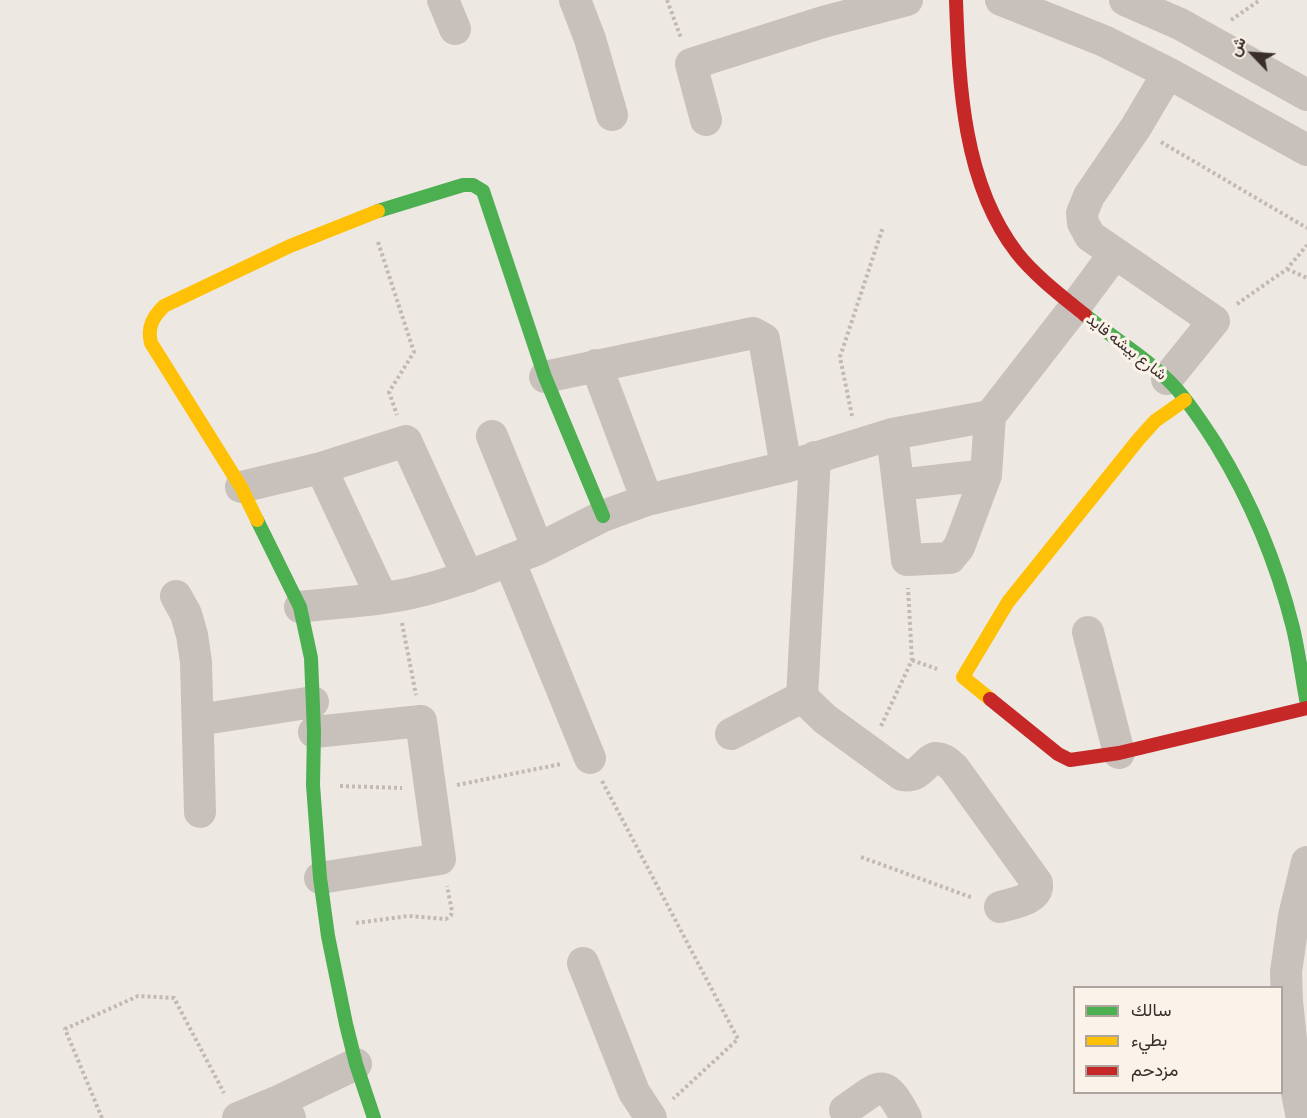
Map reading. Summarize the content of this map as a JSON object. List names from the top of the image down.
{
  "streets": {
    "street": ["شارع بيشه فايد"]
  },
  "legend": ["سالك", "بطيء", "مزدحم"],
  "north": "top left"
}
